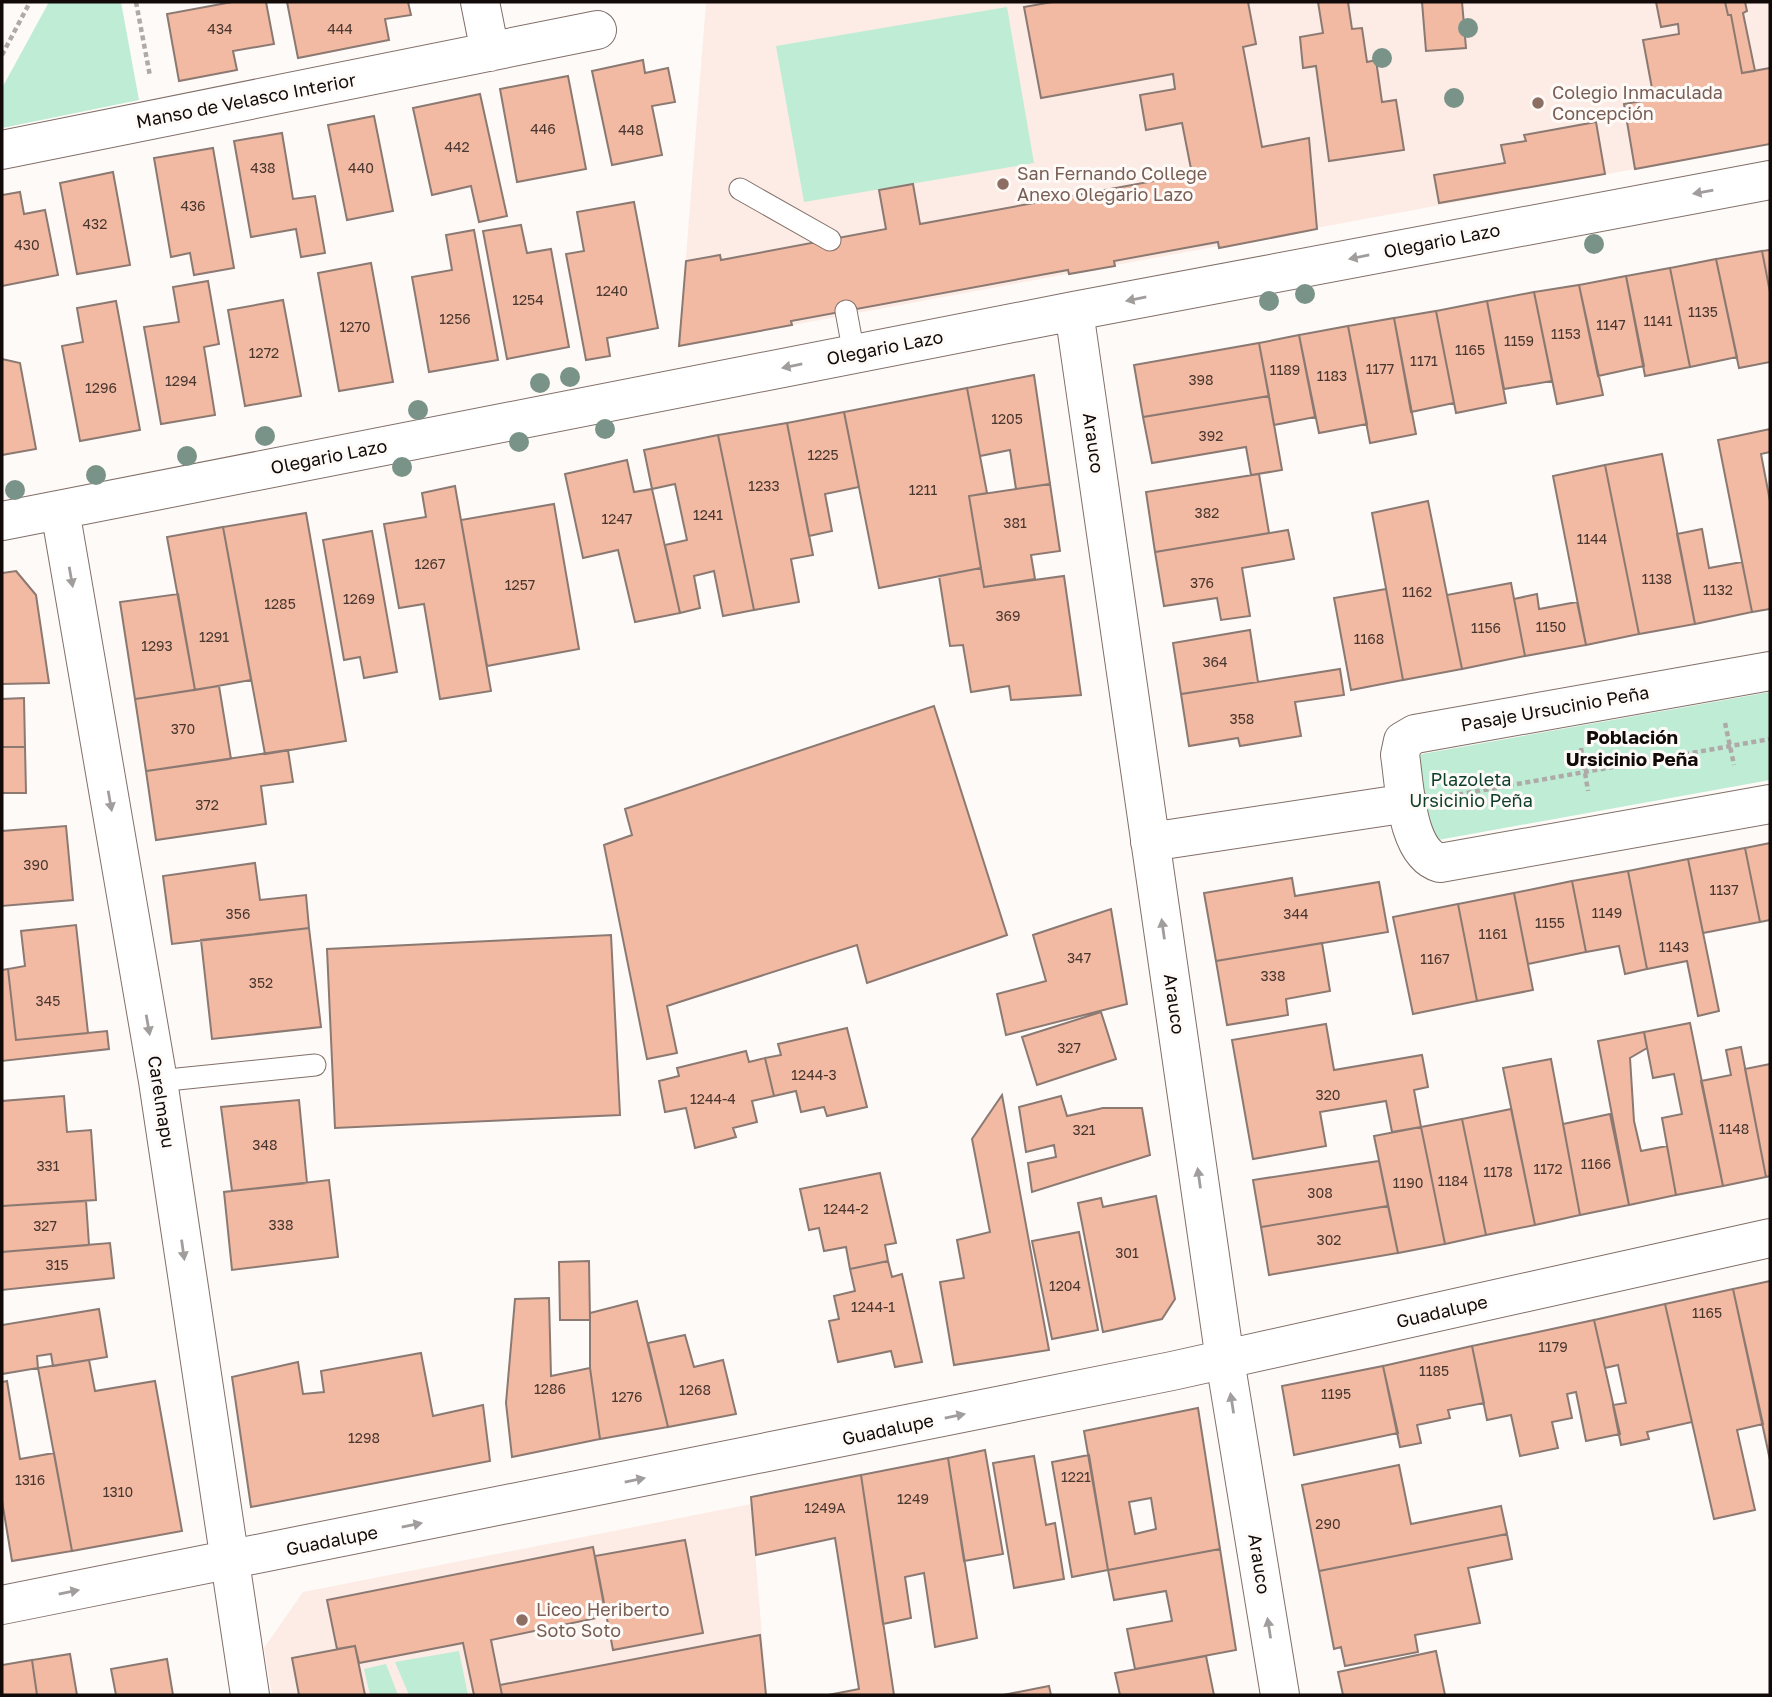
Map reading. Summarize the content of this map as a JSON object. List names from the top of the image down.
{
  "streets": {
    "street": [
      "Manso de Velasco Interior",
      "Olegario Lazo",
      "Arauco",
      "Pasaje Ursucinio Peña",
      "Carelmapu",
      "Guadalupe"
    ]
  },
  "crossings": [
    ["Olegario Lazo", "Arauco"],
    ["Olegario Lazo", "Carelmapu"],
    ["Arauco", "Guadalupe"],
    ["Carelmapu", "Guadalupe"]
  ],
  "one_way": [
    "Olegario Lazo",
    "Arauco",
    "Carelmapu",
    "Guadalupe"
  ],
  "districts": ["Población Ursicinio Peña"],
  "parks": ["Plazoleta Ursicinio Peña"],
  "places": ["Colegio Inmaculada Concepción", "San Fernando College Anexo Olegario Lazo", "Liceo Heriberto Soto Soto"],
  "house_numbers": [
    "434",
    "444",
    "446",
    "448",
    "442",
    "438",
    "440",
    "436",
    "432",
    "430",
    "1240",
    "1254",
    "1135",
    "1256",
    "1141",
    "1147",
    "1270",
    "1153",
    "1159",
    "1165",
    "1272",
    "1171",
    "1177",
    "1189",
    "1183",
    "398",
    "1294",
    "1296",
    "1205",
    "392",
    "1225",
    "1233",
    "1211",
    "382",
    "1241",
    "1247",
    "381",
    "1144",
    "1267",
    "1138",
    "376",
    "1257",
    "1132",
    "1162",
    "1269",
    "1285",
    "369",
    "1150",
    "1156",
    "1291",
    "1168",
    "1293",
    "364",
    "358",
    "370",
    "372",
    "390",
    "1137",
    "1149",
    "356",
    "344",
    "1155",
    "1161",
    "1143",
    "347",
    "1167",
    "338",
    "352",
    "345",
    "327",
    "1244-3",
    "320",
    "1244-4",
    "1148",
    "321",
    "348",
    "1166",
    "331",
    "1172",
    "1178",
    "1184",
    "1190",
    "308",
    "1244-2",
    "338",
    "327",
    "302",
    "301",
    "315",
    "1204",
    "1244-1",
    "1165",
    "1179",
    "1185",
    "1286",
    "1268",
    "1195",
    "1276",
    "1298",
    "1221",
    "1316",
    "1310",
    "1249",
    "1249A",
    "290"
  ]
}
